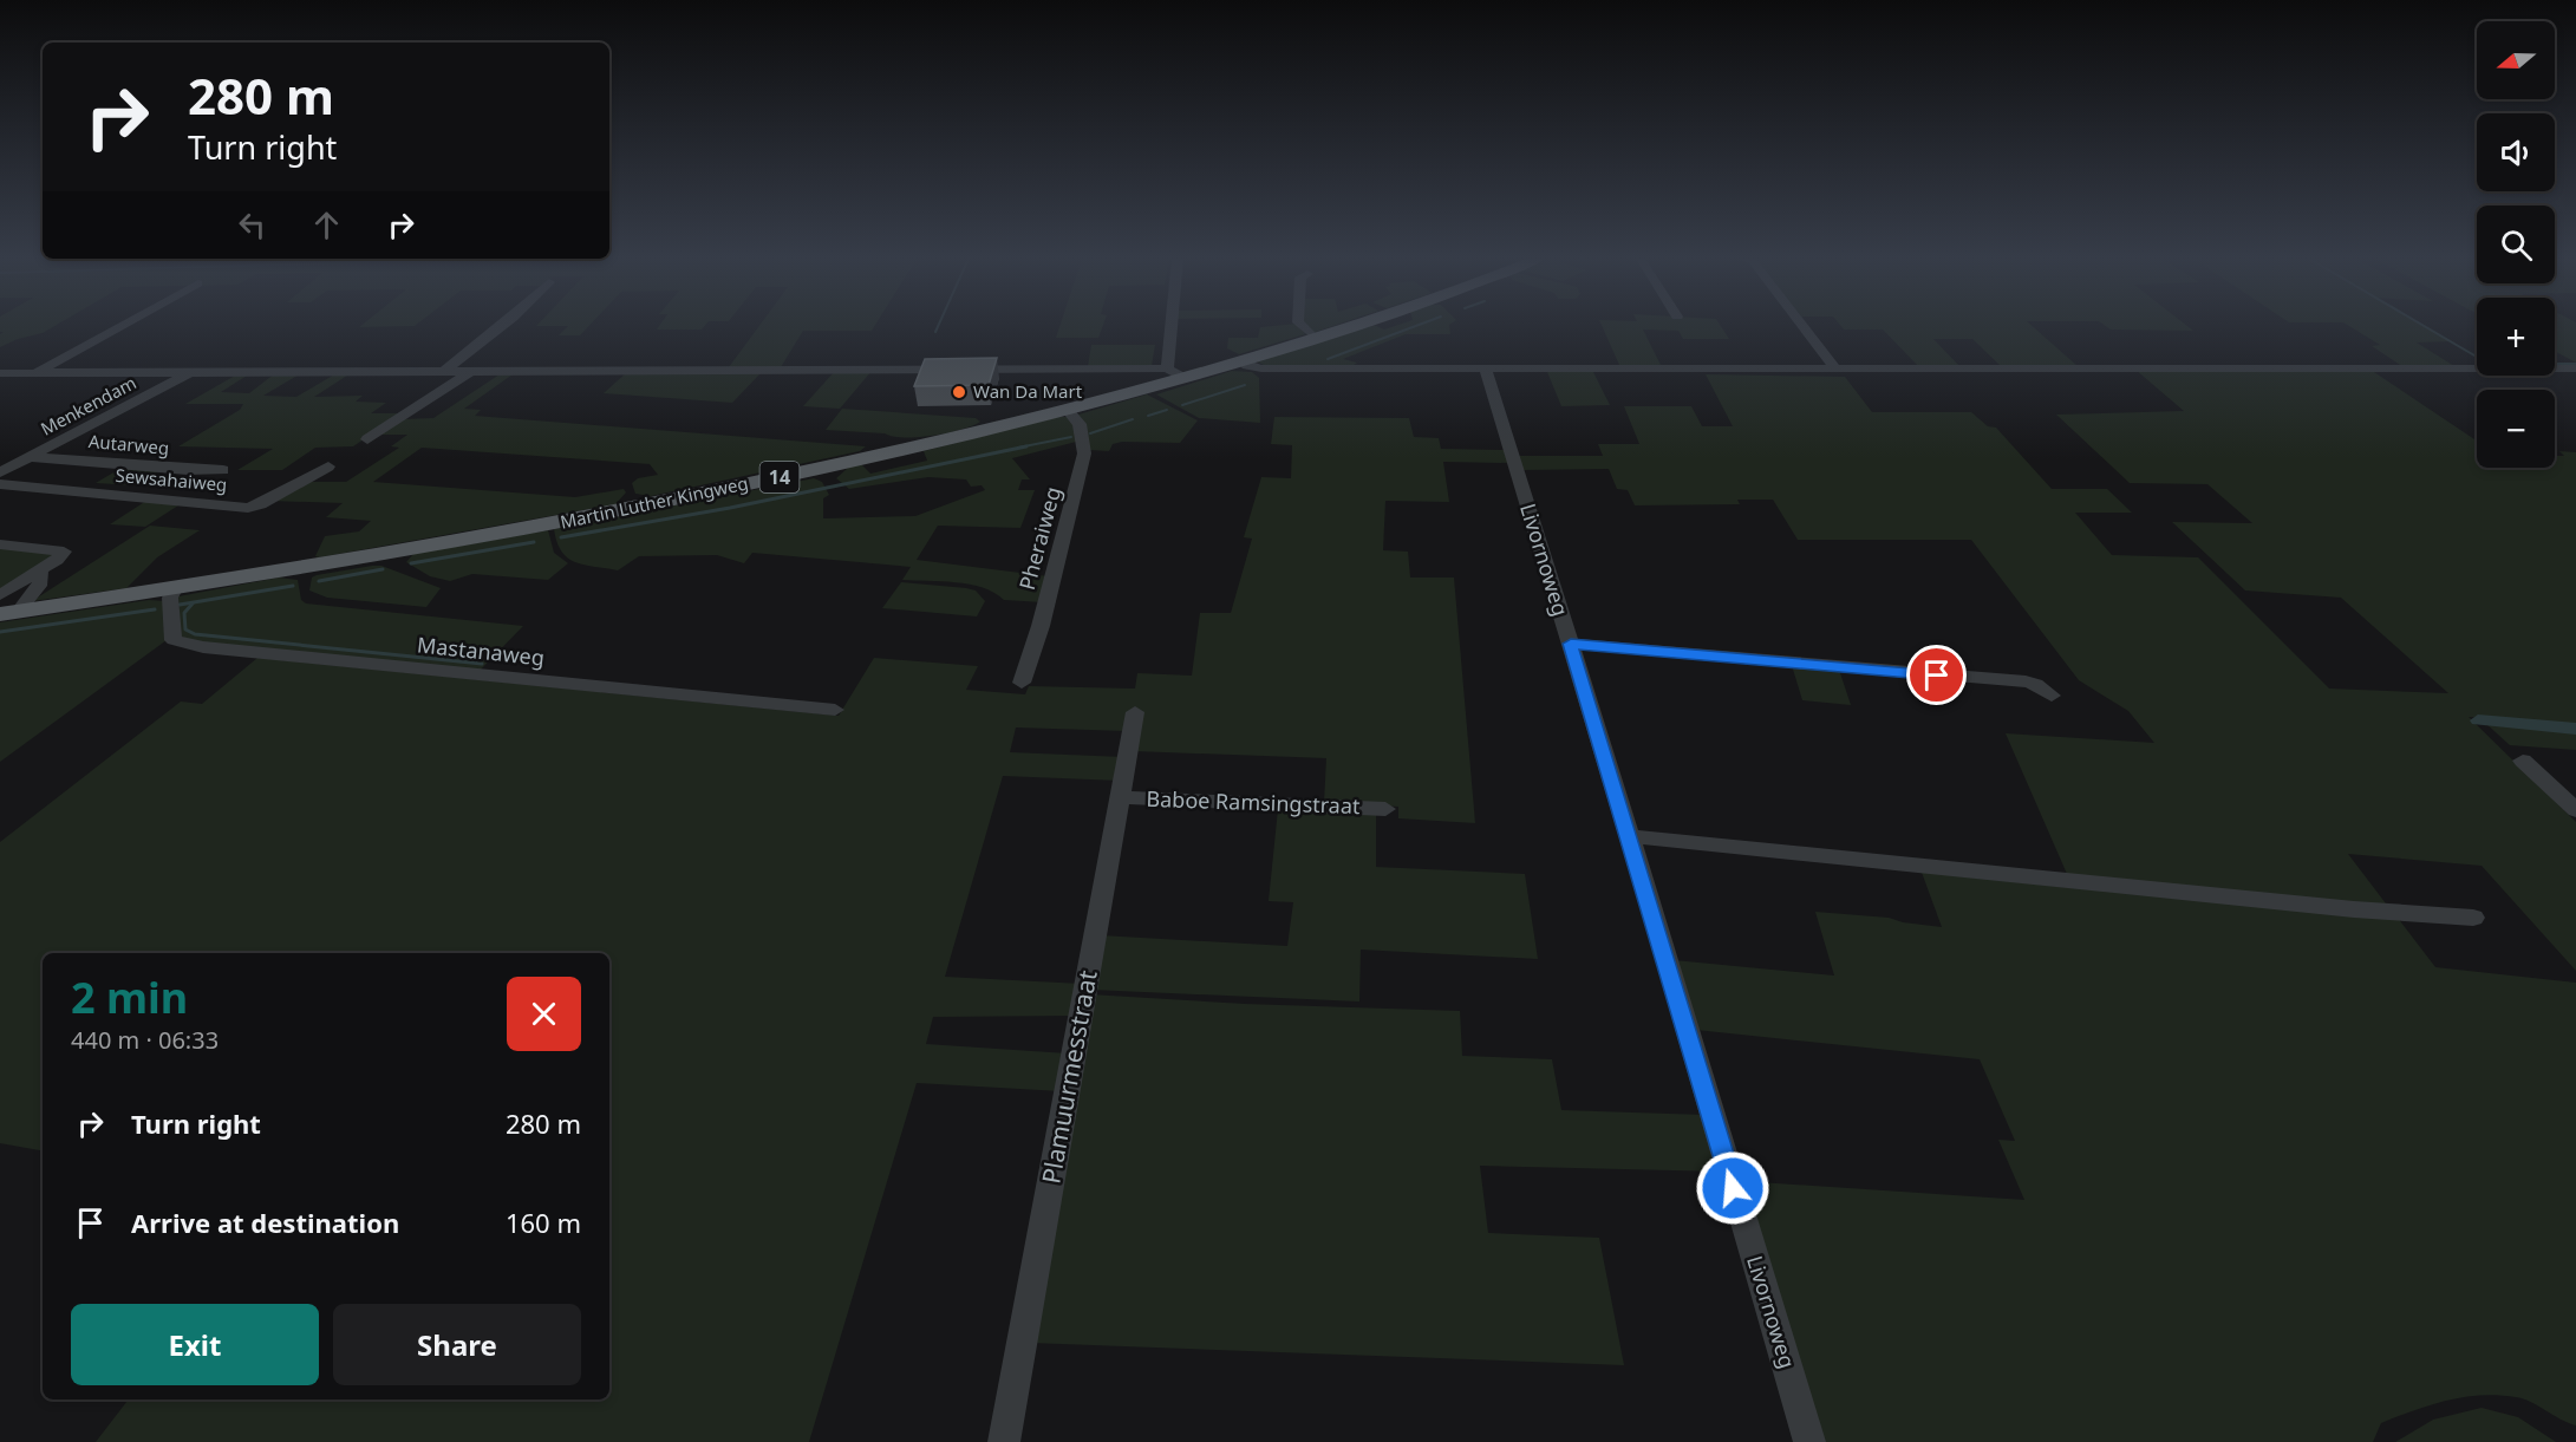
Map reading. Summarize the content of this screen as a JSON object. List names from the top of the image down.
{
  "streets": {
    "main road": ["14", "Martin Luther Kingweg"],
    "street": [
      "Menkendam",
      "Autarweg",
      "Sewsahaiweg",
      "Pheraiweg",
      "Livornoweg",
      "Mastanaweg",
      "Baboe Ramsingstraat",
      "Plamuurmesstraat"
    ]
  },
  "crossings": [
    ["Menkendam", "Autarweg"],
    ["Martin Luther Kingweg", "Pheraiweg"],
    ["Martin Luther Kingweg", "Mastanaweg"],
    ["Baboe Ramsingstraat", "Plamuurmesstraat"]
  ],
  "places": ["Wan Da Mart"],
  "north": "left",
  "page": {
    "map_buttons": ["+", "−"],
    "turn": ["280 m", "Turn right"],
    "heading": ["2 min", "440 m · 06:33"],
    "list": [
      {
        "name": "Turn right",
        "value": "280 m"
      },
      {
        "name": "Arrive at destination",
        "value": "160 m"
      }
    ],
    "buttons": ["Exit", "Share"]
  }
}
